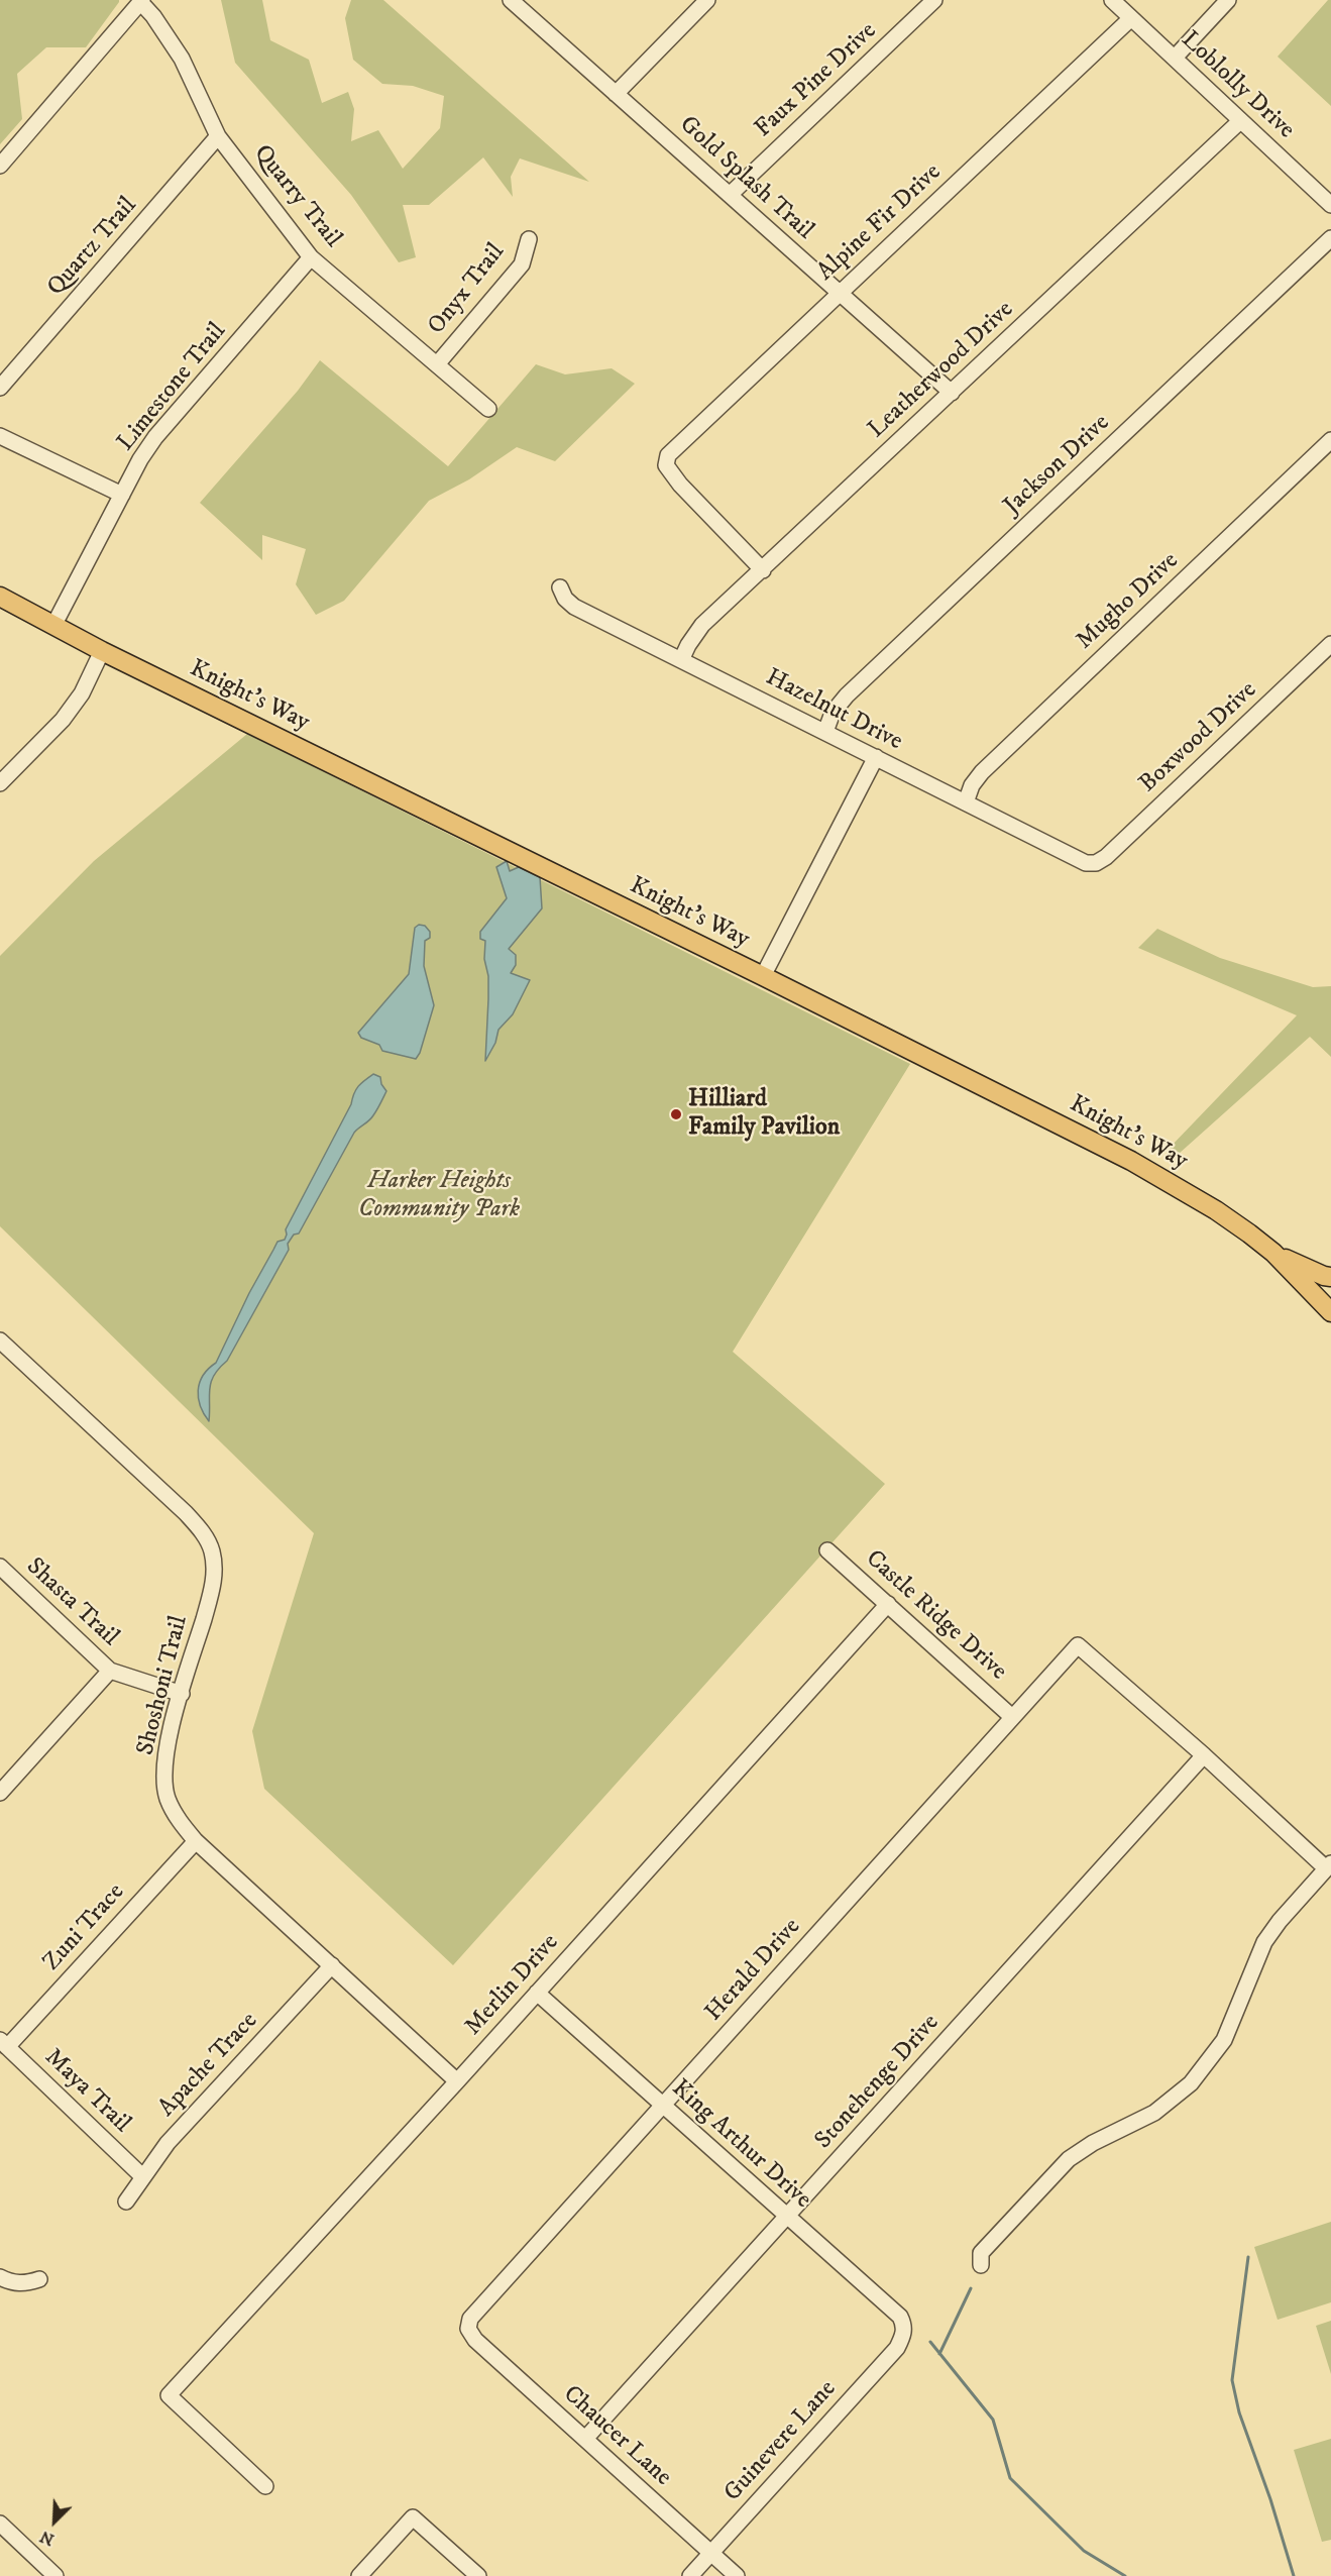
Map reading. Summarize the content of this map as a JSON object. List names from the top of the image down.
{
  "streets": {
    "main road": ["Knight's Way"],
    "street": [
      "Faux Pine Drive",
      "Loblolly Drive",
      "Gold Splash Trail",
      "Quarry Trail",
      "Alpine Fir Drive",
      "Quartz Trail",
      "Onyx Trail",
      "Leatherwood Drive",
      "Limestone Trail",
      "Jackson Drive",
      "Mugho Drive",
      "Hazelnut Drive",
      "Boxwood Drive",
      "Shasta Trail",
      "Castle Ridge Drive",
      "Shoshoni Trail",
      "Zuni Trace",
      "Herald Drive",
      "Merlin Drive",
      "Apache Trace",
      "Stonehenge Drive",
      "Maya Trail",
      "King Arthur Drive",
      "Chaucer Lane",
      "Guinevere Lane"
    ]
  },
  "crossings": [
    ["Faux Pine Drive", "Gold Splash Trail"],
    ["Loblolly Drive", "Alpine Fir Drive"],
    ["Loblolly Drive", "Leatherwood Drive"],
    ["Gold Splash Trail", "Alpine Fir Drive"],
    ["Gold Splash Trail", "Leatherwood Drive"],
    ["Quarry Trail", "Quartz Trail"],
    ["Quarry Trail", "Onyx Trail"],
    ["Quarry Trail", "Limestone Trail"],
    ["Alpine Fir Drive", "Leatherwood Drive"],
    ["Leatherwood Drive", "Hazelnut Drive"],
    ["Limestone Trail", "Knight's Way"],
    ["Jackson Drive", "Hazelnut Drive"],
    ["Mugho Drive", "Hazelnut Drive"],
    ["Hazelnut Drive", "Boxwood Drive"],
    ["Shasta Trail", "Shoshoni Trail"],
    ["Castle Ridge Drive", "Herald Drive"],
    ["Castle Ridge Drive", "Merlin Drive"],
    ["Shoshoni Trail", "Zuni Trace"],
    ["Shoshoni Trail", "Merlin Drive"],
    ["Shoshoni Trail", "Apache Trace"],
    ["Zuni Trace", "Maya Trail"],
    ["Herald Drive", "Stonehenge Drive"],
    ["Herald Drive", "King Arthur Drive"],
    ["Herald Drive", "Chaucer Lane"],
    ["Merlin Drive", "King Arthur Drive"],
    ["Apache Trace", "Maya Trail"],
    ["Stonehenge Drive", "King Arthur Drive"],
    ["Stonehenge Drive", "Chaucer Lane"],
    ["King Arthur Drive", "Guinevere Lane"],
    ["Chaucer Lane", "Guinevere Lane"]
  ],
  "parks": ["Harker Heights Community Park"],
  "places": ["Hilliard Family Pavilion"],
  "north": "bottom left"
}
